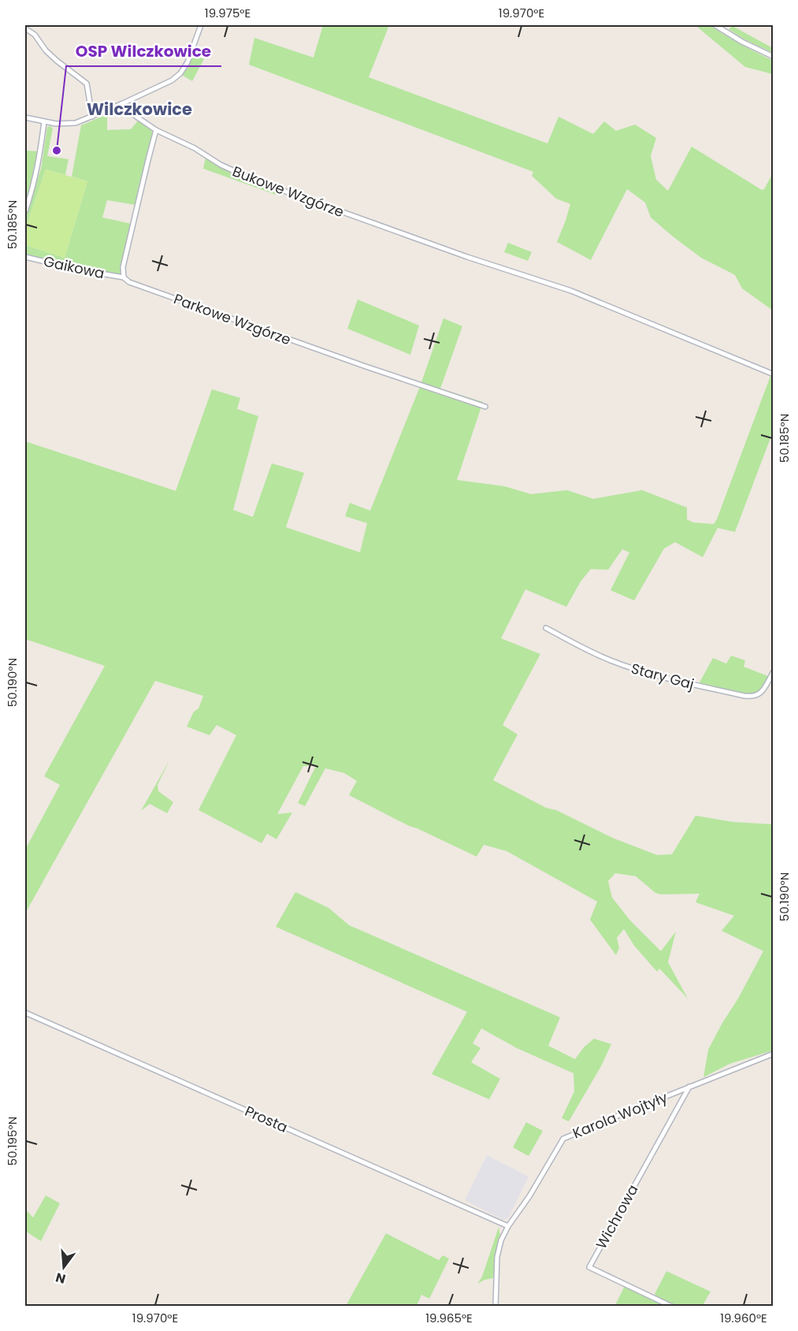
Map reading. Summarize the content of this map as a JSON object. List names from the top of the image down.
{
  "streets": {
    "street": [
      "Bukowe Wzgórze",
      "Gaikowa",
      "Parkowe Wzgórze",
      "Stary Gaj",
      "Karola Wojtyły",
      "Prosta",
      "Wichrowa"
    ]
  },
  "crossings": [
    ["Gaikowa", "Parkowe Wzgórze"],
    ["Karola Wojtyły", "Prosta"],
    ["Karola Wojtyły", "Wichrowa"]
  ],
  "districts": ["Wilczkowice"],
  "places": ["OSP Wilczkowice"],
  "north": "bottom",
  "coordinates": [
    "19.975°E",
    "19.970°E",
    "50.185°N",
    "50.190°N",
    "50.195°N",
    "19.965°E",
    "19.960°E"
  ]
}
